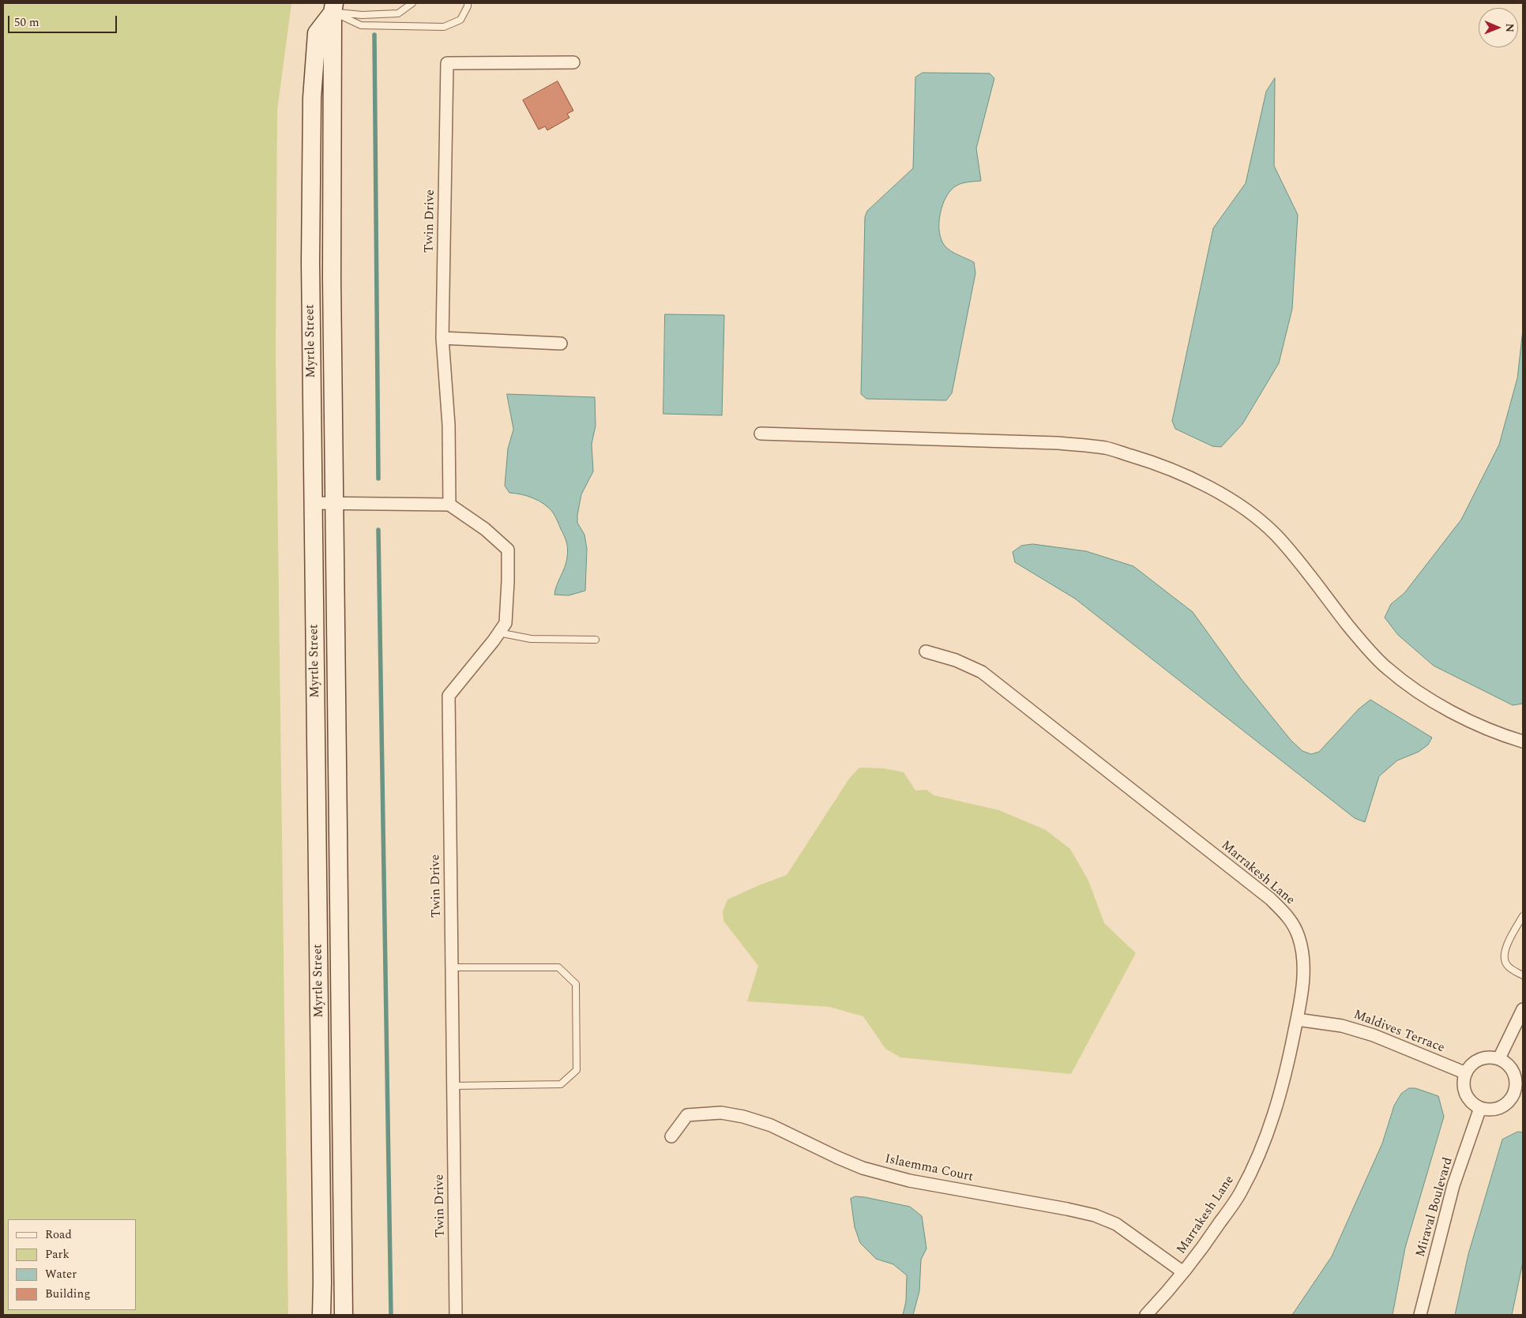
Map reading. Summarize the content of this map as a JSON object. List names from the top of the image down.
{
  "streets": {
    "street": [
      "Twin Drive",
      "Myrtle Street",
      "Marrakesh Lane",
      "Maldives Terrace",
      "Islaemma Court",
      "Miraval Boulevard"
    ]
  },
  "crossings": [
    ["Marrakesh Lane", "Maldives Terrace"],
    ["Marrakesh Lane", "Islaemma Court"],
    ["Maldives Terrace", "Miraval Boulevard"]
  ],
  "legend": [
    "Road",
    "Park",
    "Water",
    "Building"
  ],
  "scale_bar": "50 m",
  "north": "right"
}
